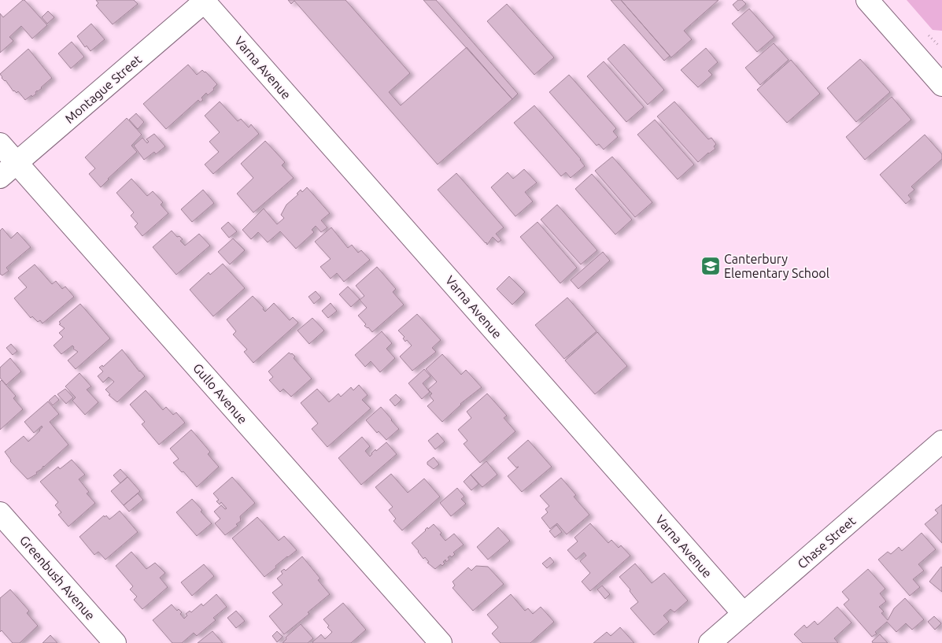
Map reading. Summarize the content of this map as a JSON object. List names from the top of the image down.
{
  "streets": {
    "street": [
      "Varna Avenue",
      "Montague Street",
      "Gullo Avenue",
      "Chase Street",
      "Greenbush Avenue"
    ]
  },
  "crossings": [
    ["Varna Avenue", "Montague Street"],
    ["Varna Avenue", "Chase Street"],
    ["Montague Street", "Gullo Avenue"]
  ],
  "places": {
    "school or university": ["Canterbury Elementary School"]
  }
}
